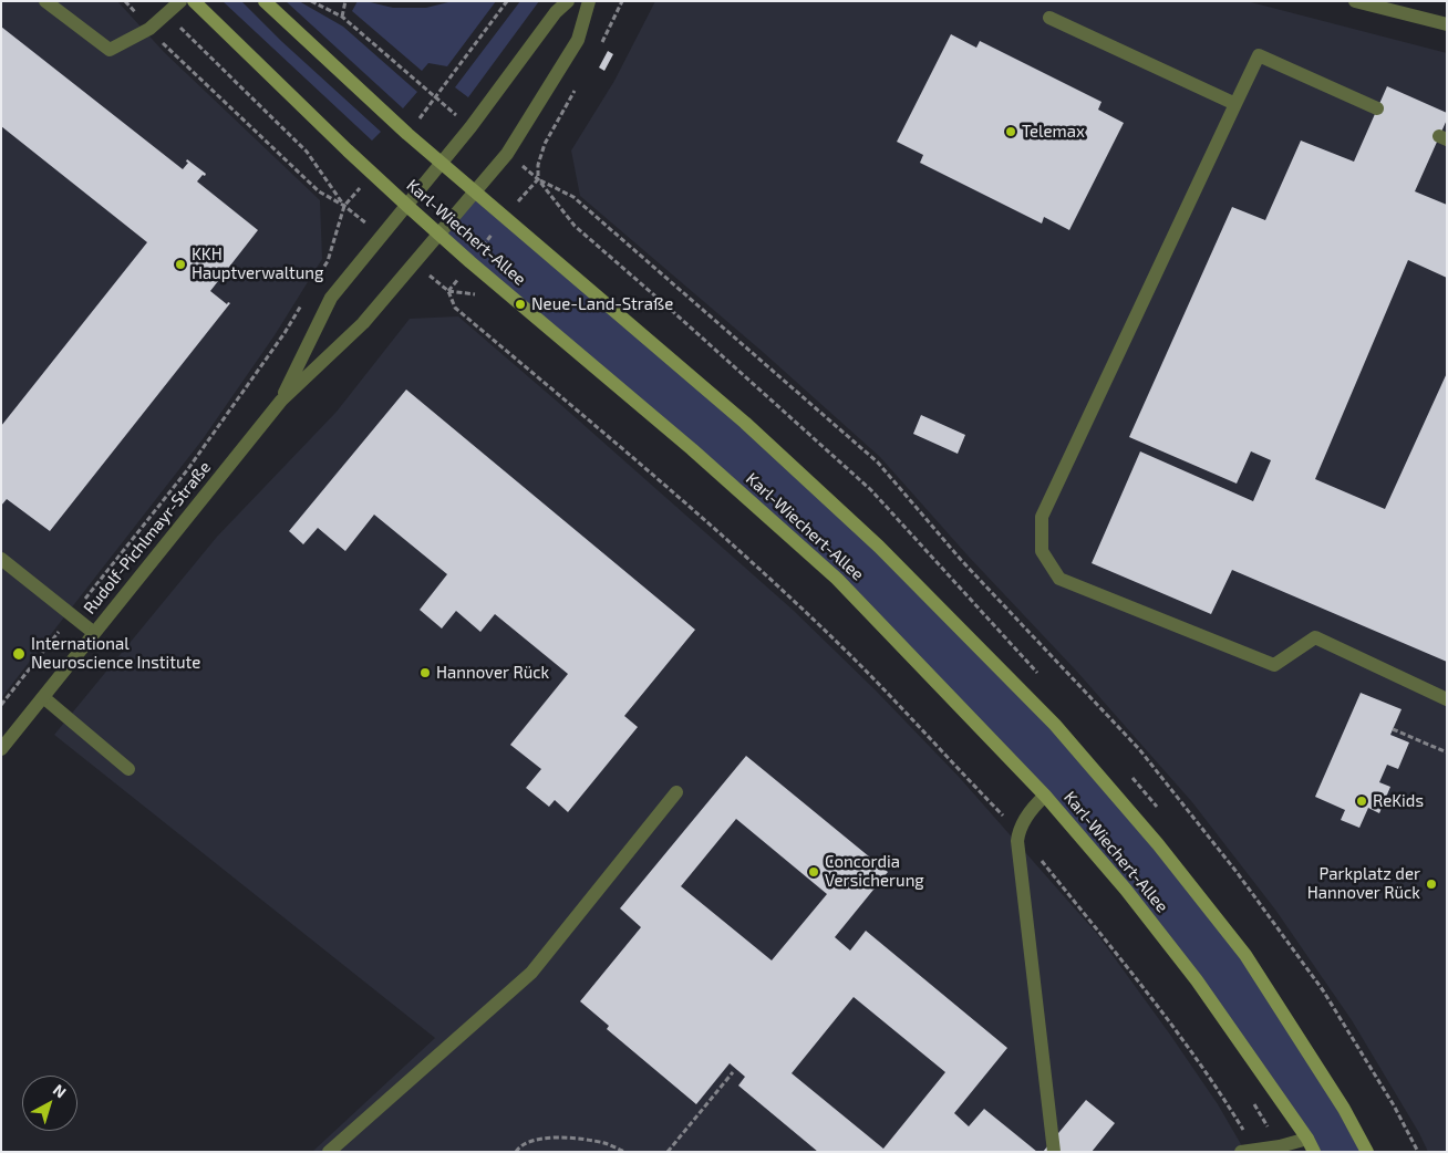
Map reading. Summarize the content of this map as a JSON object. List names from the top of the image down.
{
  "streets": {
    "main road": ["Karl-Wiechert-Allee"],
    "street": ["Rudolf-Pichlmayr-Straße"]
  },
  "crossings": [
    ["Karl-Wiechert-Allee", "Rudolf-Pichlmayr-Straße"]
  ],
  "places": [
    "Telemax",
    "KKH Hauptverwaltung",
    "Neue-Land-Straße",
    "International Neuroscience Institute",
    "Hannover Rück",
    "ReKids",
    "Concordia Versicherung",
    "Parkplatz der Hannover Rück"
  ],
  "north": "top right"
}
